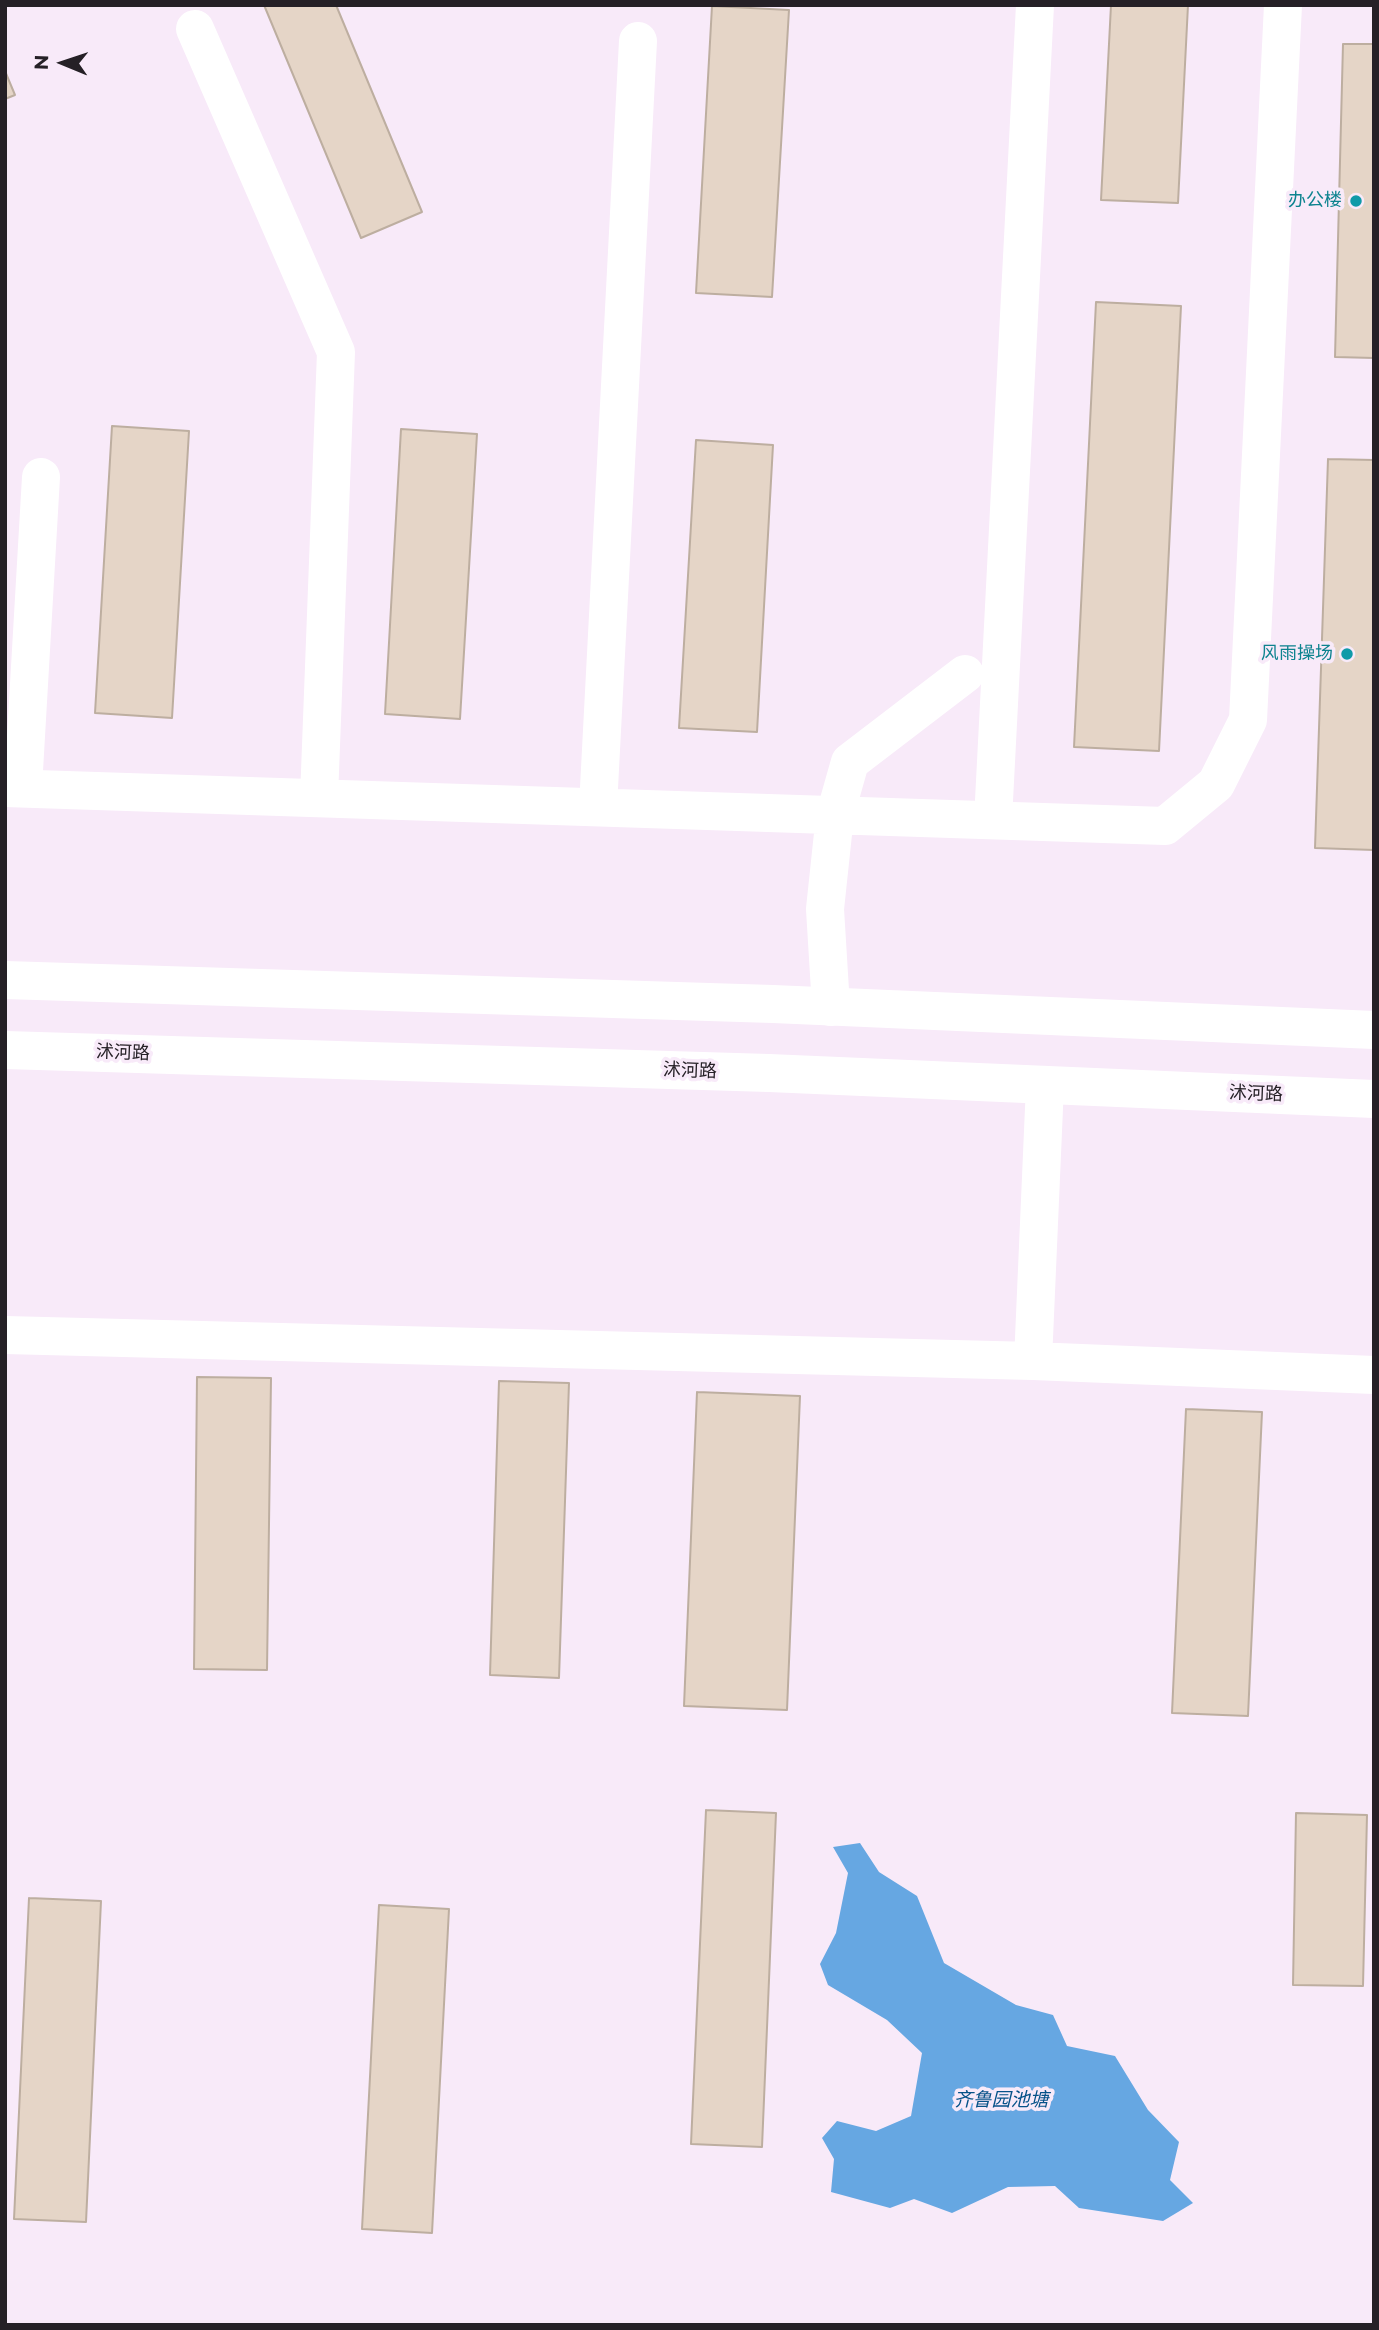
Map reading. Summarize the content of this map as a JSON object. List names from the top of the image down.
{
  "streets": {
    "street": ["沭河路"]
  },
  "water": ["齐鲁园池塘"],
  "places": ["办公楼", "风雨操场"],
  "north": "left"
}
